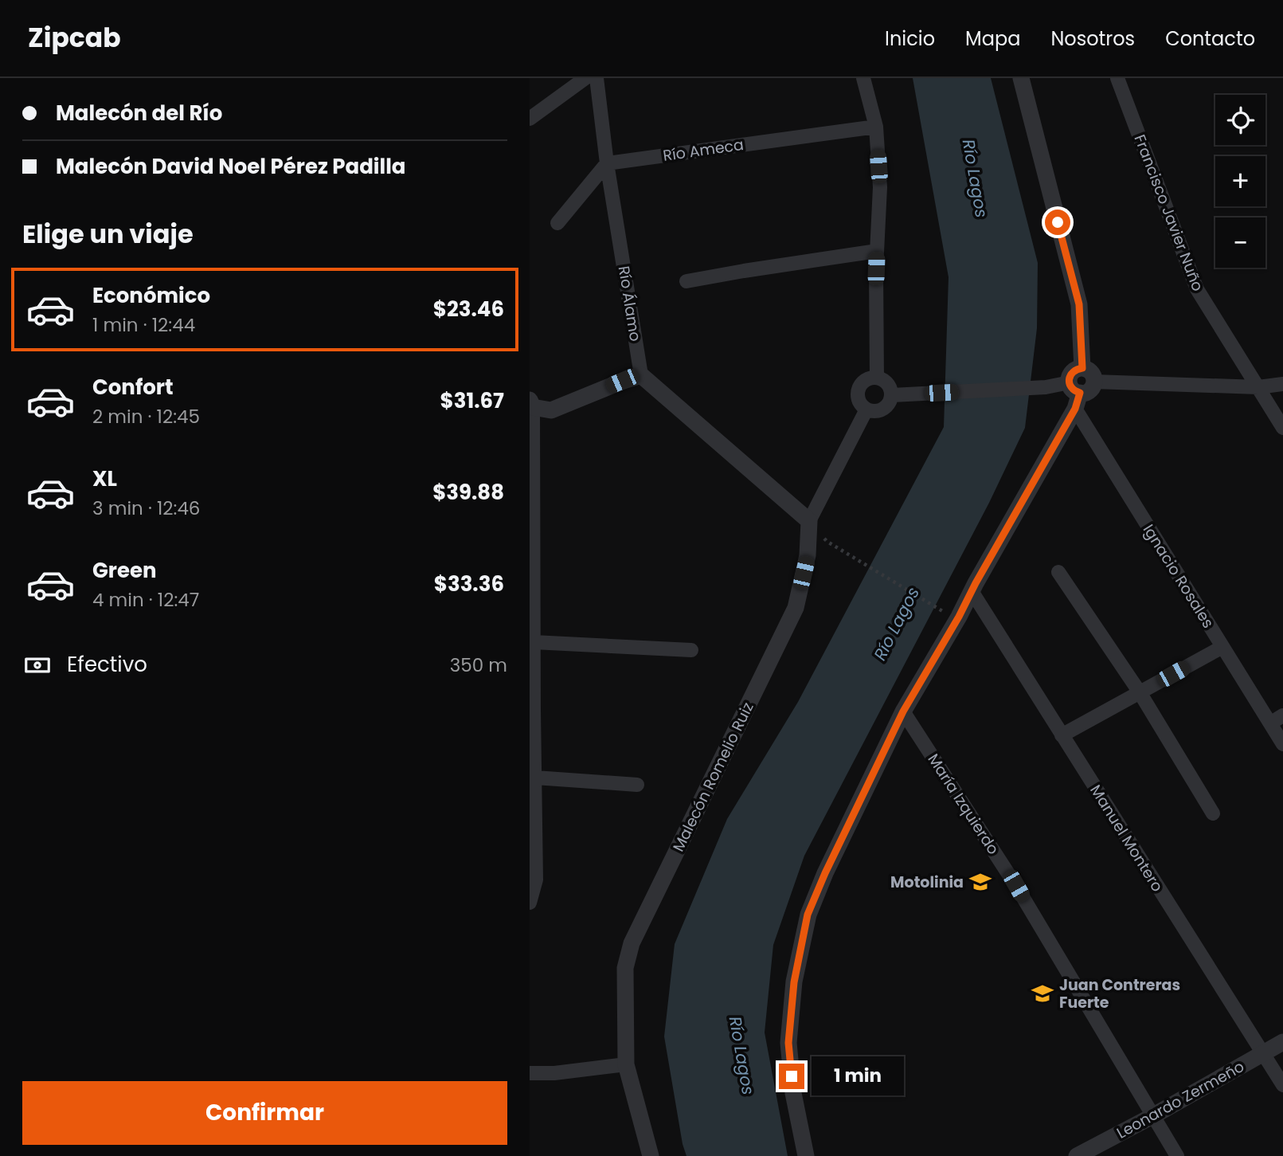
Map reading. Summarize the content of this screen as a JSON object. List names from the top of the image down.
{
  "streets": {
    "street": [
      "Río Ameca",
      "Francisco Javier Nuño",
      "Río Álamo",
      "Ignacio Rosales",
      "Malecón Romelio Ruiz",
      "María Izquierdo",
      "Manuel Montero",
      "Leonardo Zermeño"
    ]
  },
  "crossings": [
    ["Río Ameca", "Río Álamo"],
    ["María Izquierdo", "Leonardo Zermeño"],
    ["Manuel Montero", "Leonardo Zermeño"]
  ],
  "water": ["Río Lagos"],
  "places": {
    "school or university": ["Motolinia", "Juan Contreras Fuerte"]
  },
  "page": {
    "header": "Zipcab",
    "nav": [
      "Inicio",
      "Mapa",
      "Nosotros",
      "Contacto"
    ],
    "banner": ["Malecón del Río", "Malecón David Noel Pérez Padilla"],
    "map_buttons": ["+", "−"],
    "heading": "Elige un viaje",
    "list": [
      {
        "name": "Económico",
        "note": "1 min · 12:44",
        "value": "$23.46"
      },
      {
        "name": "Confort",
        "note": "2 min · 12:45",
        "value": "$31.67"
      },
      {
        "name": "XL",
        "note": "3 min · 12:46",
        "value": "$39.88"
      },
      {
        "name": "Green",
        "note": "4 min · 12:47",
        "value": "$33.36"
      }
    ],
    "pay": ["Efectivo", "350 m"],
    "bubble": "1 min",
    "buttons": "Confirmar"
  }
}
